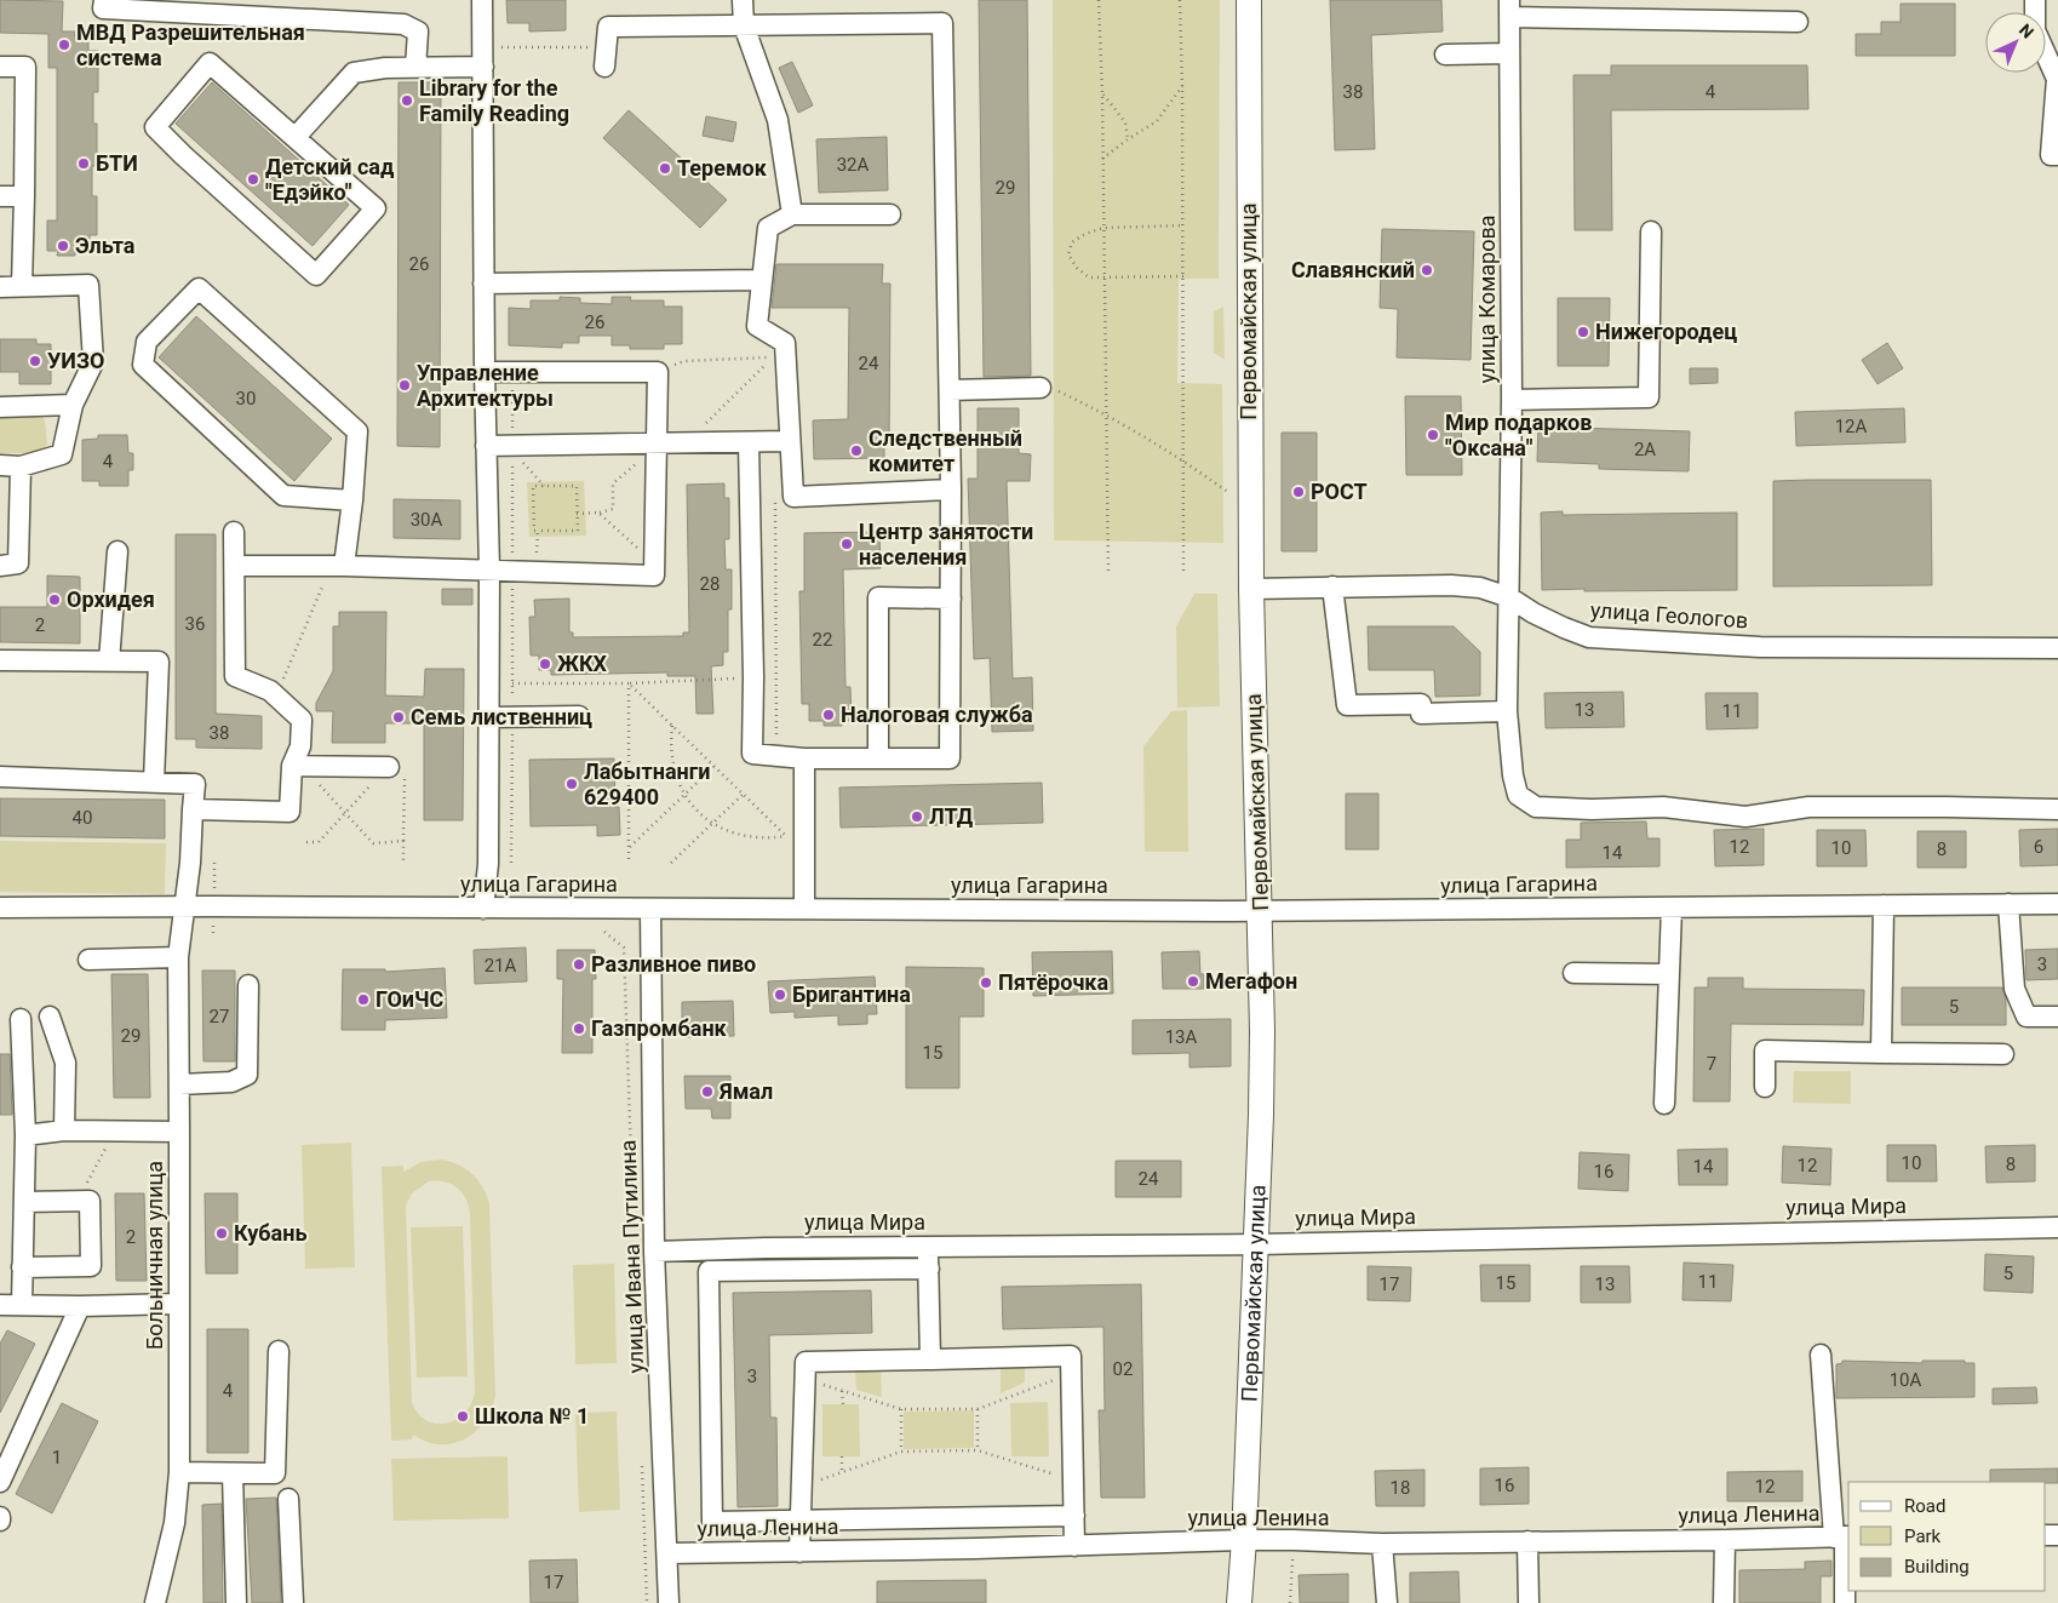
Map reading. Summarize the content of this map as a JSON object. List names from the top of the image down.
{
  "streets": {
    "main road": ["Первомайская улица"],
    "street": [
      "улица Комарова",
      "улица Геологов",
      "улица Гагарина",
      "улица Мира",
      "Больничная улица",
      "улица Ивана Путилина",
      "улица Ленина"
    ]
  },
  "crossings": [
    ["улица Комарова", "улица Геологов"],
    ["Первомайская улица", "улица Геологов"],
    ["Первомайская улица", "улица Гагарина"],
    ["Первомайская улица", "улица Мира"],
    ["Первомайская улица", "улица Ленина"],
    ["улица Гагарина", "Больничная улица"],
    ["улица Гагарина", "улица Ивана Путилина"],
    ["улица Мира", "улица Ивана Путилина"],
    ["улица Ивана Путилина", "улица Ленина"]
  ],
  "places": [
    "МВД Разрешительная система",
    "Library for the Family Reading",
    "БТИ",
    "Теремок",
    "Детский сад \"Едэйко\"",
    "Эльта",
    "Славянский",
    "Нижегородец",
    "УИЗО",
    "Управление Архитектуры",
    "Мир подарков \"Оксана\"",
    "Следственный комитет",
    "РОСТ",
    "Центр занятости населения",
    "Орхидея",
    "ЖКХ",
    "Налоговая служба",
    "Семь лиственниц",
    "Лабытнанги 629400",
    "ЛТД",
    "Разливное пиво",
    "Мегафон",
    "Пятёрочка",
    "Бригантина",
    "ГОиЧС",
    "Газпромбанк",
    "Ямал",
    "Кубань",
    "Школа № 1"
  ],
  "house_numbers": [
    "38",
    "4",
    "32А",
    "29",
    "26",
    "26",
    "24",
    "30",
    "12А",
    "2А",
    "4",
    "30А",
    "28",
    "36",
    "2",
    "22",
    "13",
    "11",
    "38",
    "40",
    "12",
    "6",
    "10",
    "8",
    "14",
    "3",
    "21А",
    "5",
    "27",
    "29",
    "13А",
    "15",
    "7",
    "10",
    "8",
    "12",
    "14",
    "16",
    "24",
    "2",
    "5",
    "11",
    "15",
    "17",
    "13",
    "02",
    "3",
    "10А",
    "4",
    "1",
    "16",
    "12",
    "18",
    "17"
  ],
  "legend": ["Road", "Park", "Building"],
  "north": "top right"
}
